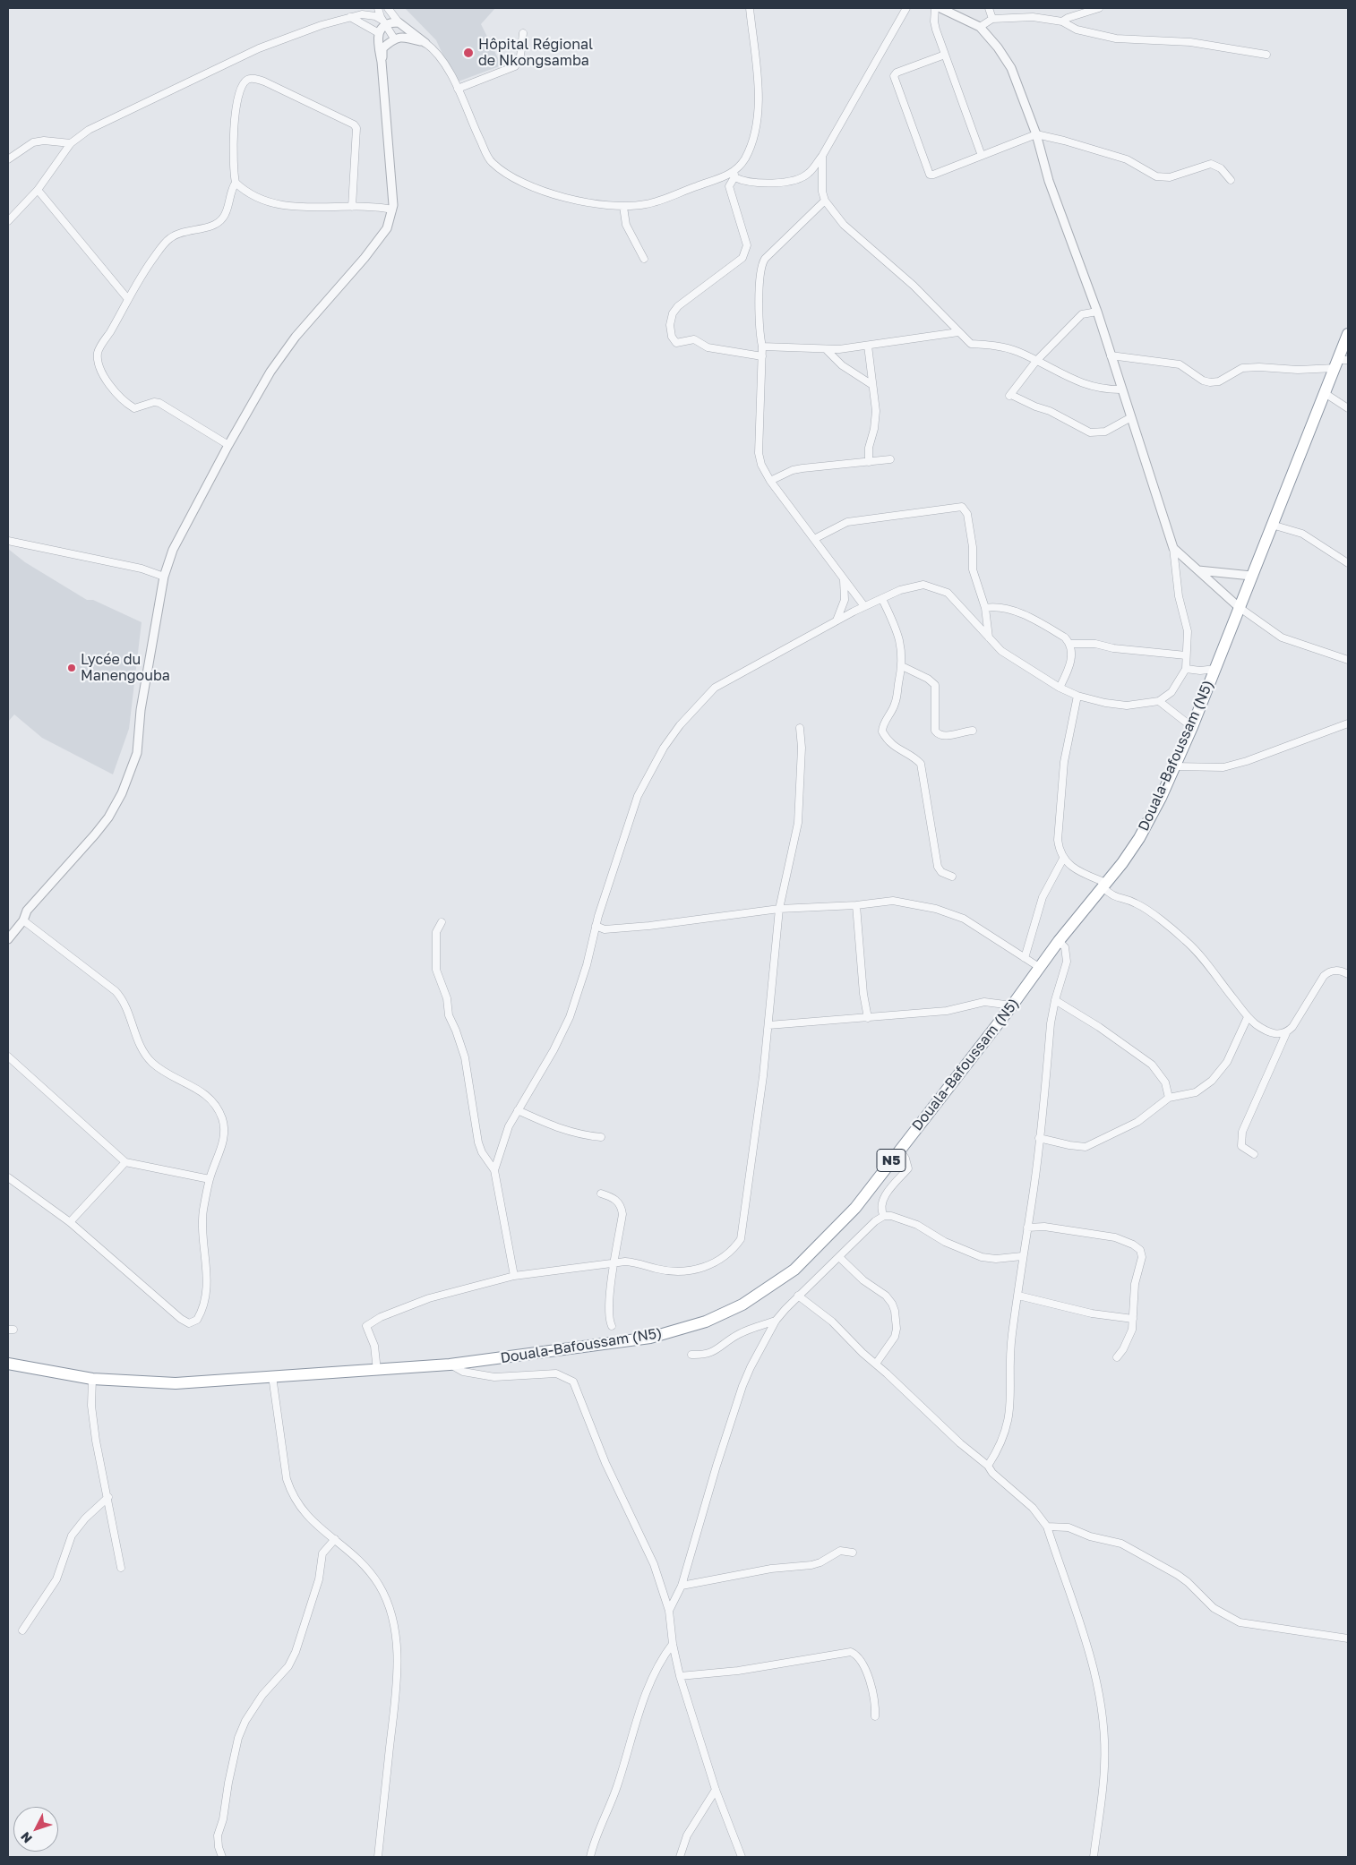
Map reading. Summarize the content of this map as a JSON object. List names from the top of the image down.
{
  "streets": {
    "highway": ["Douala-Bafoussam (N5)", "N5"]
  },
  "places": ["Hôpital Régional de Nkongsamba", "Lycée du Manengouba"],
  "north": "bottom left"
}
